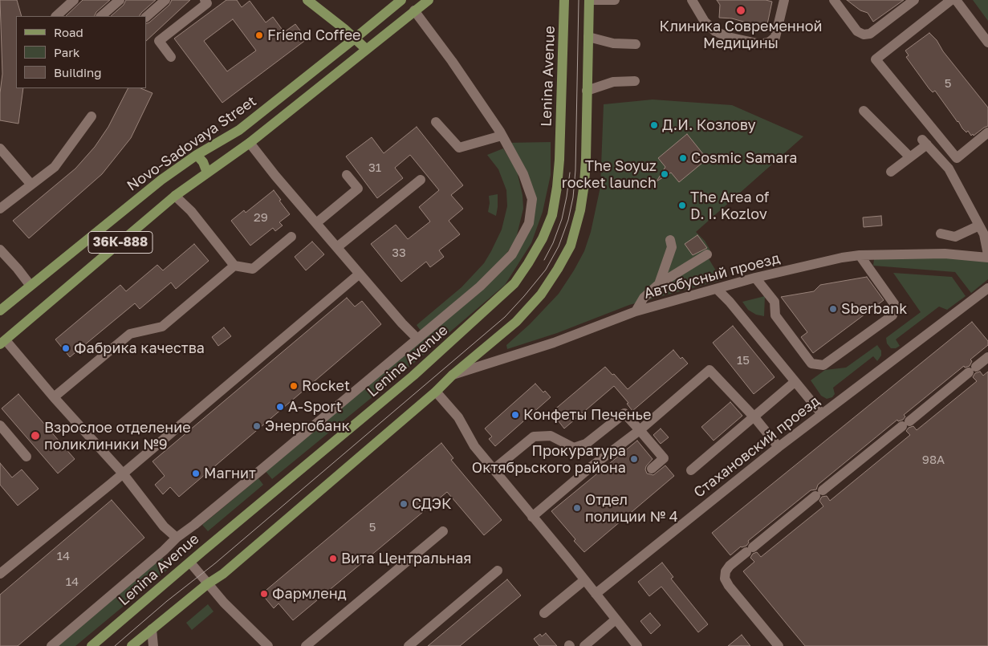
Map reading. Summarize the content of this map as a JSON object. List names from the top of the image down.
{
  "streets": {
    "main road": ["Lenina Avenue", "Novo-Sadovaya Street", "36К-888"],
    "street": ["Автобусный проезд", "Стахановский проезд"]
  },
  "places": [
    "Клиника Современной Медицины",
    "Friend Coffee",
    "Д.И. Козлову",
    "Cosmic Samara",
    "The Soyuz rocket launch",
    "The Area of D. I. Kozlov",
    "Sberbank",
    "Фабрика качества",
    "Rocket",
    "A-Sport",
    "Конфеты Печенье",
    "Энергобанк",
    "Взрослое отделение поликлиники №9",
    "Прокуратура Октябрьского района",
    "Магнит",
    "СДЭК",
    "Отдел полиции № 4",
    "Вита Центральная",
    "Фармленд"
  ],
  "house_numbers": [
    "5",
    "31",
    "29",
    "33",
    "15",
    "98А",
    "5",
    "14",
    "14"
  ],
  "legend": ["Road", "Park", "Building"]
}
